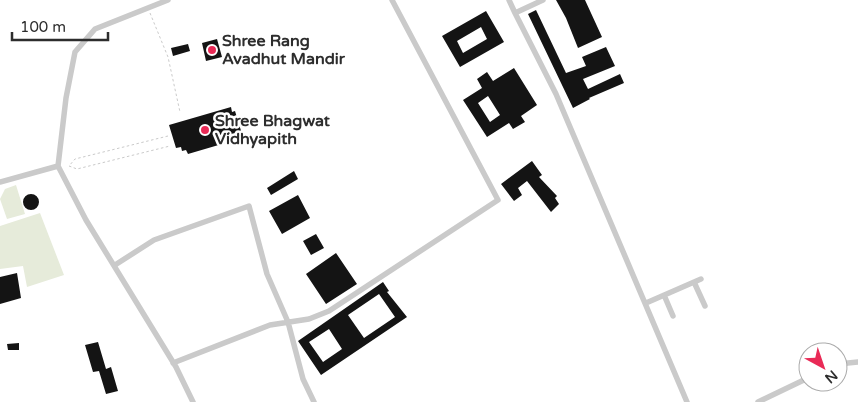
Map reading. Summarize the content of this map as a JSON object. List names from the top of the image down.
{
  "places": ["Shree Rang Avadhut Mandir", "Shree Bhagwat Vidhyapith"],
  "scale_bar": "100 m",
  "north": "bottom right"
}
